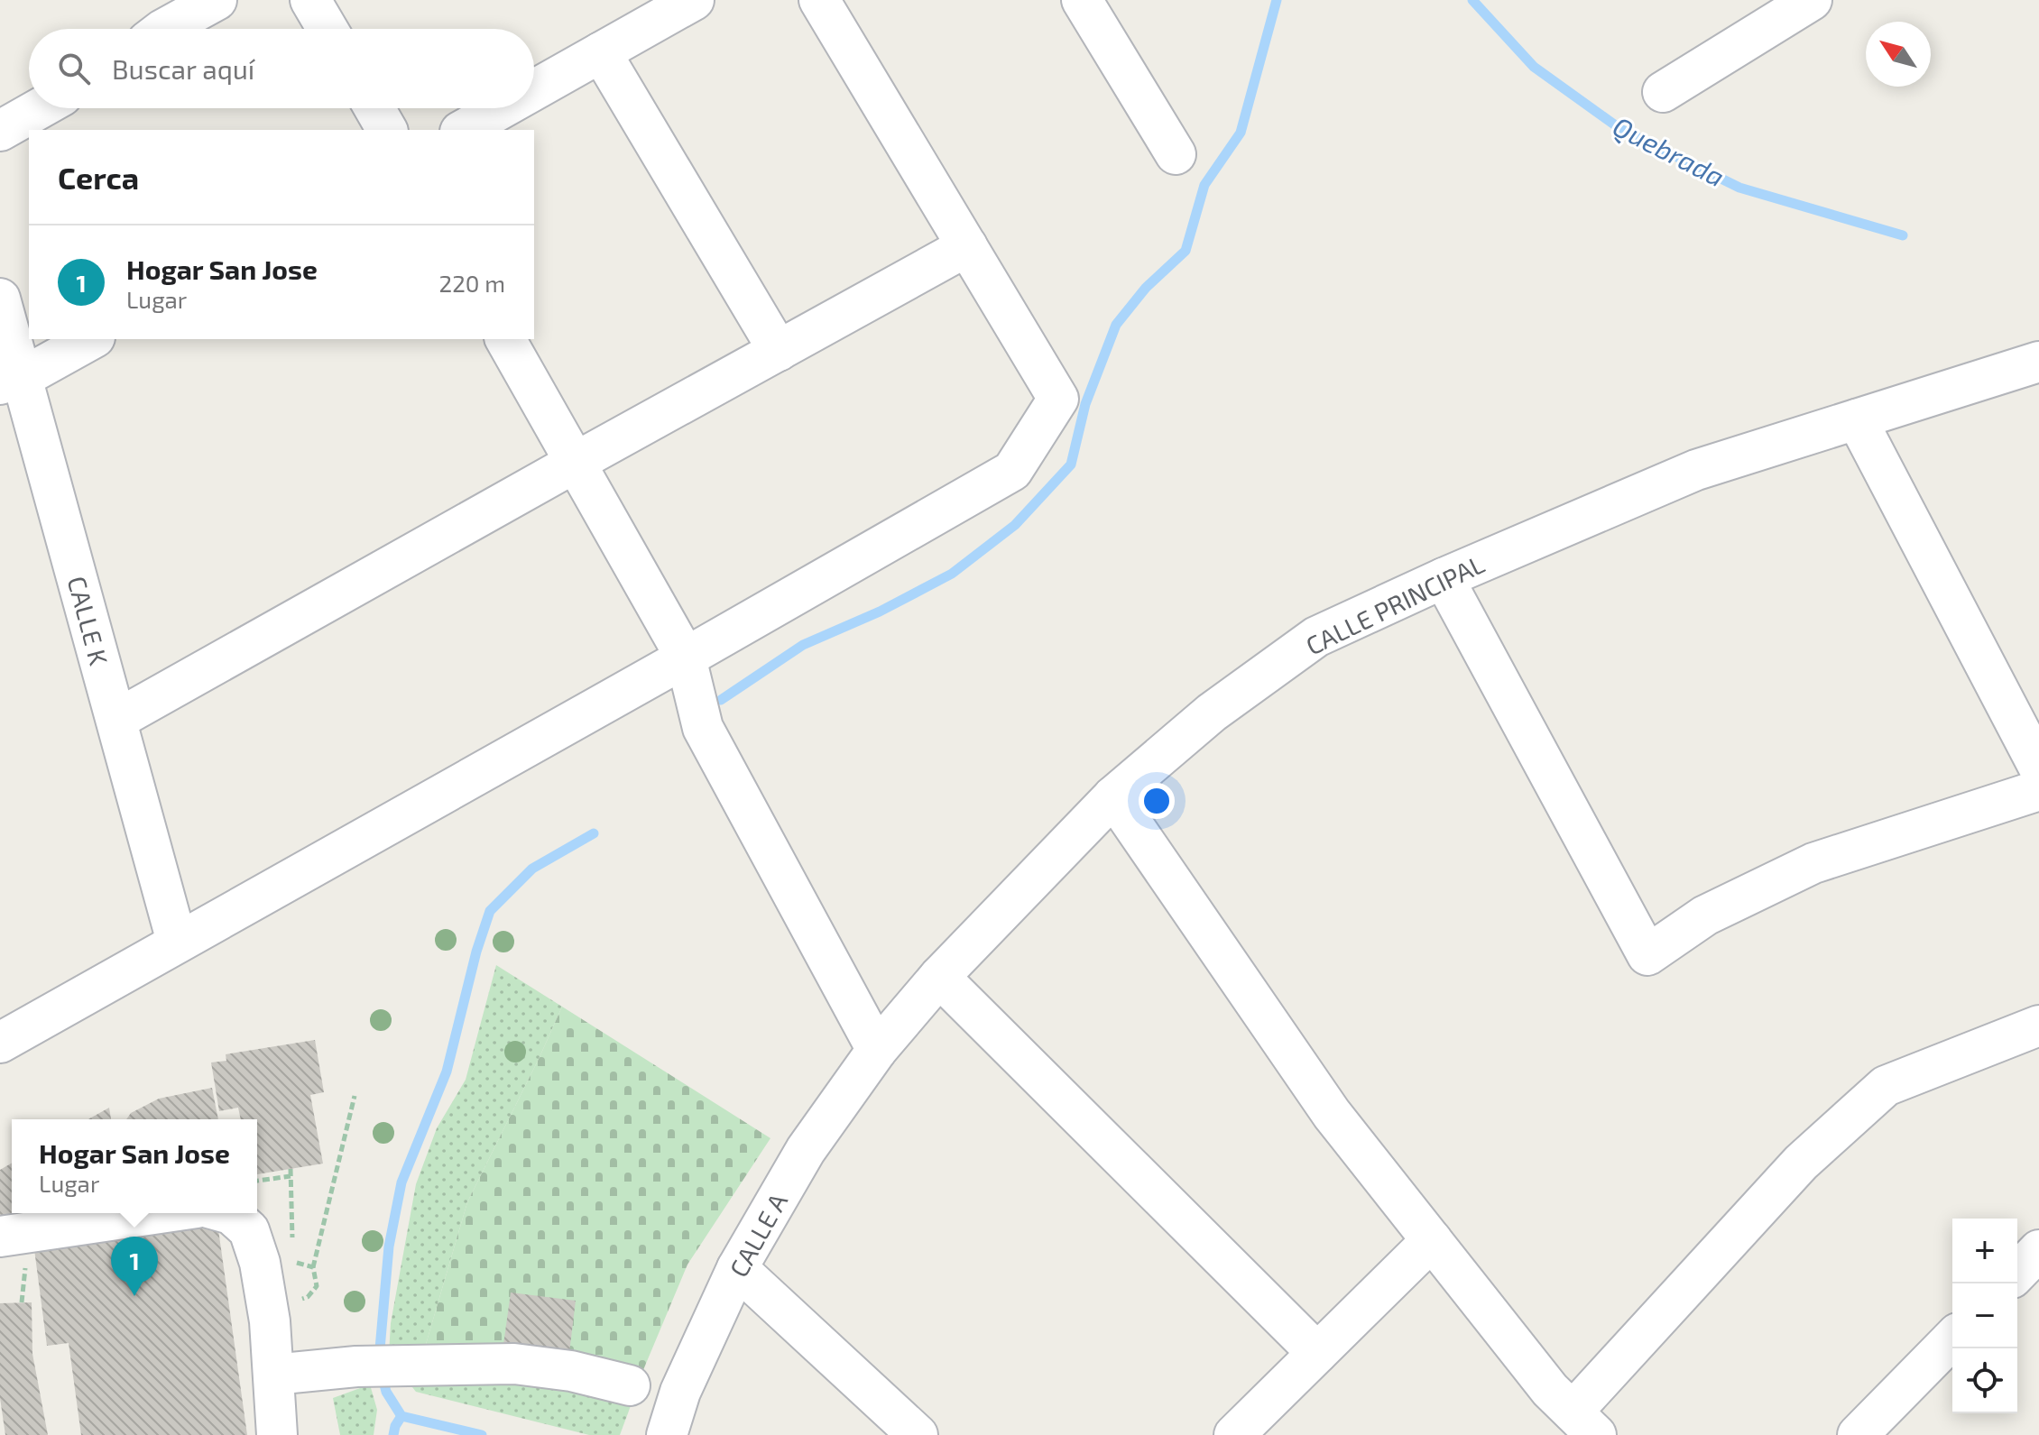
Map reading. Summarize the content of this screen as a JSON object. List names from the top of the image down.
{
  "streets": {
    "street": ["CALLE PRINCIPAL", "CALLE K", "CALLE A"]
  },
  "crossings": [
    ["CALLE PRINCIPAL", "CALLE A"]
  ],
  "water": ["Quebrada"],
  "north": "top left",
  "page": {
    "search": "Buscar aquí",
    "heading": "Cerca",
    "list": [
      {
        "mark": "1",
        "name": "Hogar San Jose",
        "note": "Lugar",
        "value": "220 m"
      }
    ],
    "popup": ["Hogar San Jose", "Lugar"],
    "map_buttons": ["+", "−"],
    "pins": "1"
  }
}
